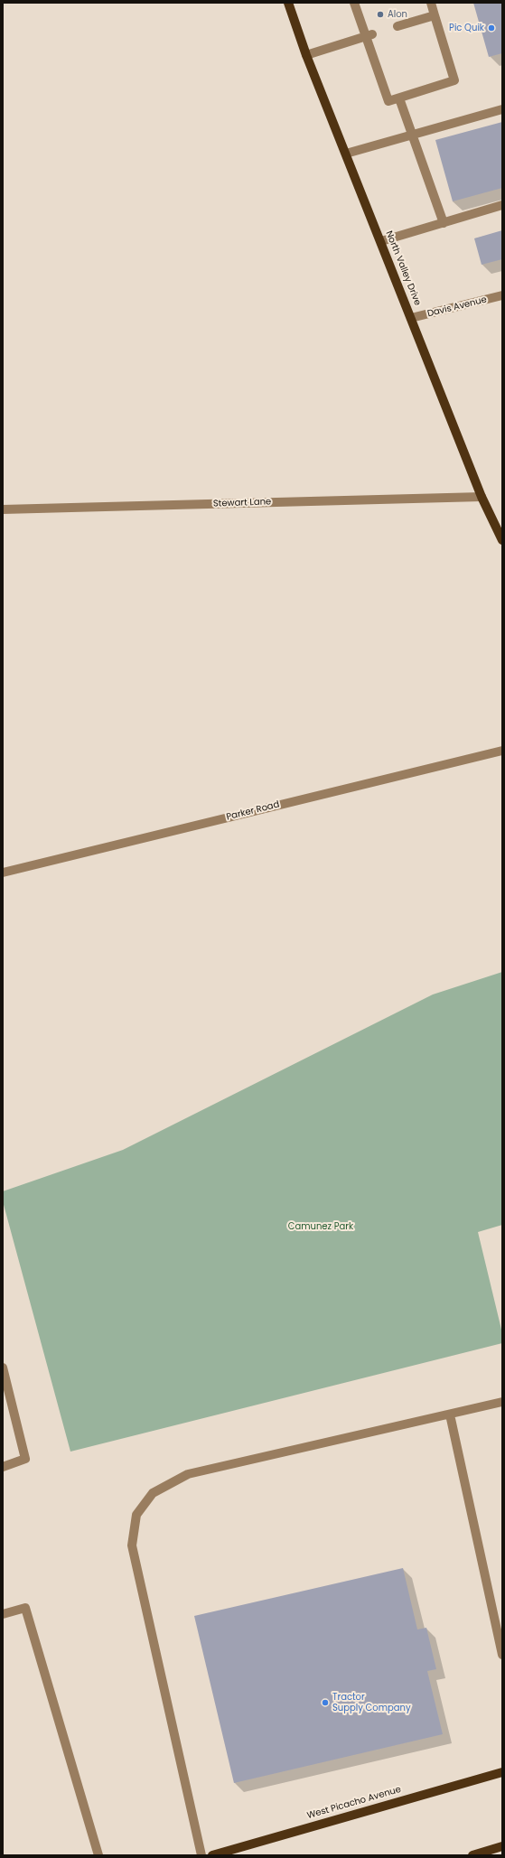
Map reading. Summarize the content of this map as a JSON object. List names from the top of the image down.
{
  "streets": {
    "main road": ["North Valley Drive", "West Picacho Avenue"],
    "street": ["Davis Avenue", "Stewart Lane", "Parker Road"]
  },
  "crossings": [
    ["North Valley Drive", "Davis Avenue"],
    ["North Valley Drive", "Stewart Lane"]
  ],
  "parks": ["Camunez Park"],
  "places": ["Alon", "Pic Quik", "Tractor Supply Company"]
}
